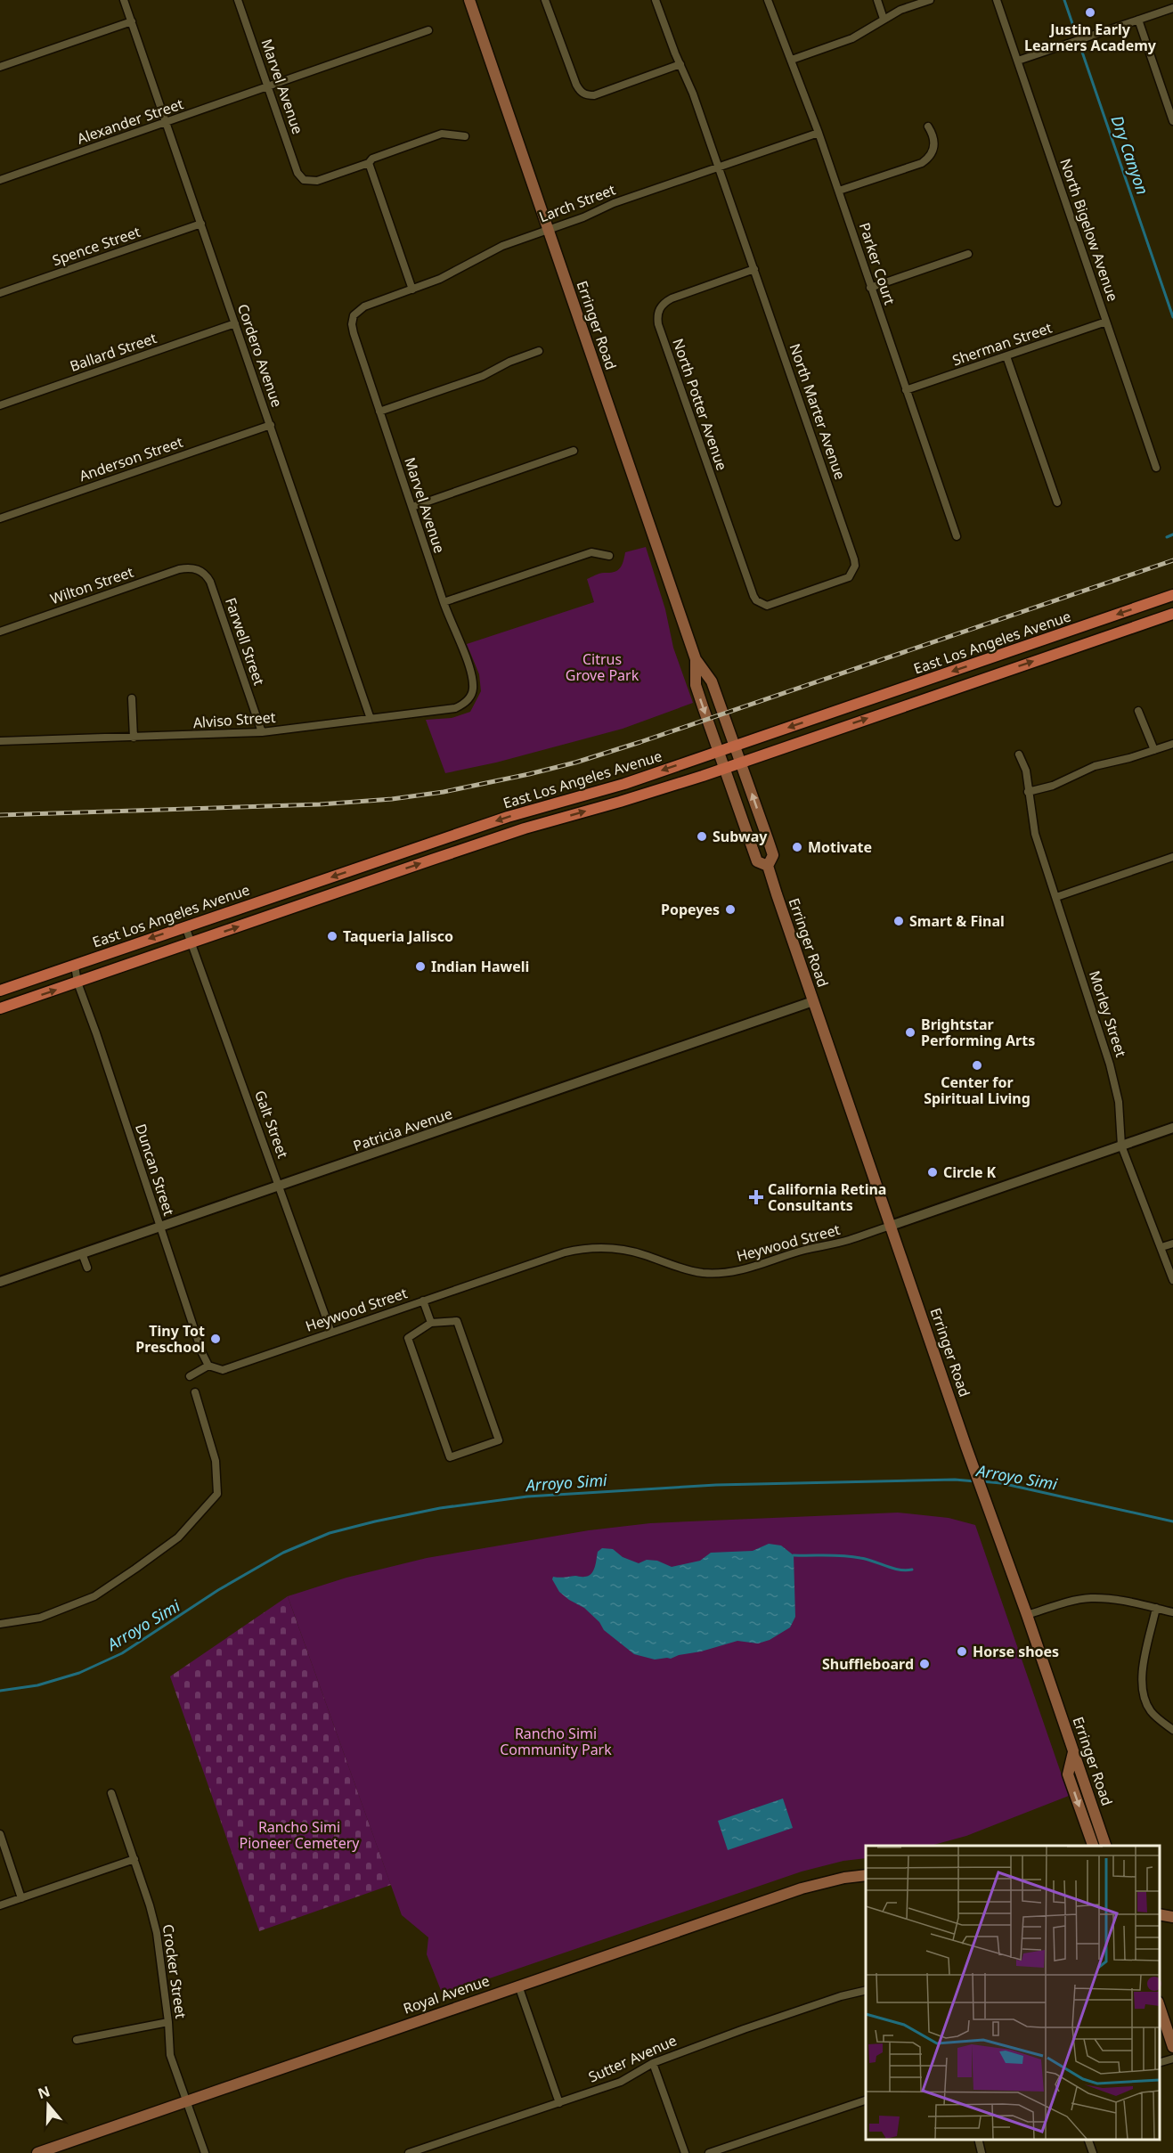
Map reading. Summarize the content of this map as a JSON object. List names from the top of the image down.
{
  "streets": {
    "main road": ["Erringer Road", "East Los Angeles Avenue", "Royal Avenue"],
    "street": [
      "Marvel Avenue",
      "Alexander Street",
      "Larch Street",
      "North Bigelow Avenue",
      "Spence Street",
      "Parker Court",
      "Sherman Street",
      "Ballard Street",
      "Cordero Avenue",
      "North Potter Avenue",
      "North Marter Avenue",
      "Anderson Street",
      "Wilton Street",
      "Farwell Street",
      "Alviso Street",
      "Morley Street",
      "Galt Street",
      "Patricia Avenue",
      "Duncan Street",
      "Heywood Street",
      "Crocker Street",
      "Sutter Avenue"
    ]
  },
  "crossings": [
    ["Marvel Avenue", "Alexander Street"],
    ["Marvel Avenue", "Larch Street"],
    ["Marvel Avenue", "Alviso Street"],
    ["Alexander Street", "Cordero Avenue"],
    ["Larch Street", "Parker Court"],
    ["Larch Street", "Erringer Road"],
    ["Larch Street", "North Marter Avenue"],
    ["North Bigelow Avenue", "Sherman Street"],
    ["Spence Street", "Cordero Avenue"],
    ["Parker Court", "Sherman Street"],
    ["Erringer Road", "East Los Angeles Avenue"],
    ["Erringer Road", "Patricia Avenue"],
    ["Erringer Road", "Heywood Street"],
    ["Ballard Street", "Cordero Avenue"],
    ["Cordero Avenue", "Anderson Street"],
    ["Cordero Avenue", "Alviso Street"],
    ["North Potter Avenue", "North Marter Avenue"],
    ["Wilton Street", "Farwell Street"],
    ["Farwell Street", "Alviso Street"],
    ["East Los Angeles Avenue", "Galt Street"],
    ["East Los Angeles Avenue", "Duncan Street"],
    ["Morley Street", "Heywood Street"],
    ["Galt Street", "Patricia Avenue"],
    ["Galt Street", "Heywood Street"],
    ["Patricia Avenue", "Duncan Street"],
    ["Duncan Street", "Heywood Street"],
    ["Crocker Street", "Royal Avenue"]
  ],
  "water": ["Dry Canyon", "Arroyo Simi"],
  "parks": ["Citrus Grove Park", "Rancho Simi Community Park", "Rancho Simi Pioneer Cemetery"],
  "places": {
    "other": [
      "Justin Early Learners Academy",
      "Subway",
      "Motivate",
      "Popeyes",
      "Smart & Final",
      "Taqueria Jalisco",
      "Indian Haweli",
      "Brightstar Performing Arts",
      "Center for Spiritual Living",
      "Circle K",
      "Tiny Tot Preschool",
      "Horse shoes",
      "Shuffleboard"
    ],
    "health": ["California Retina Consultants"]
  },
  "north": "top"
}
